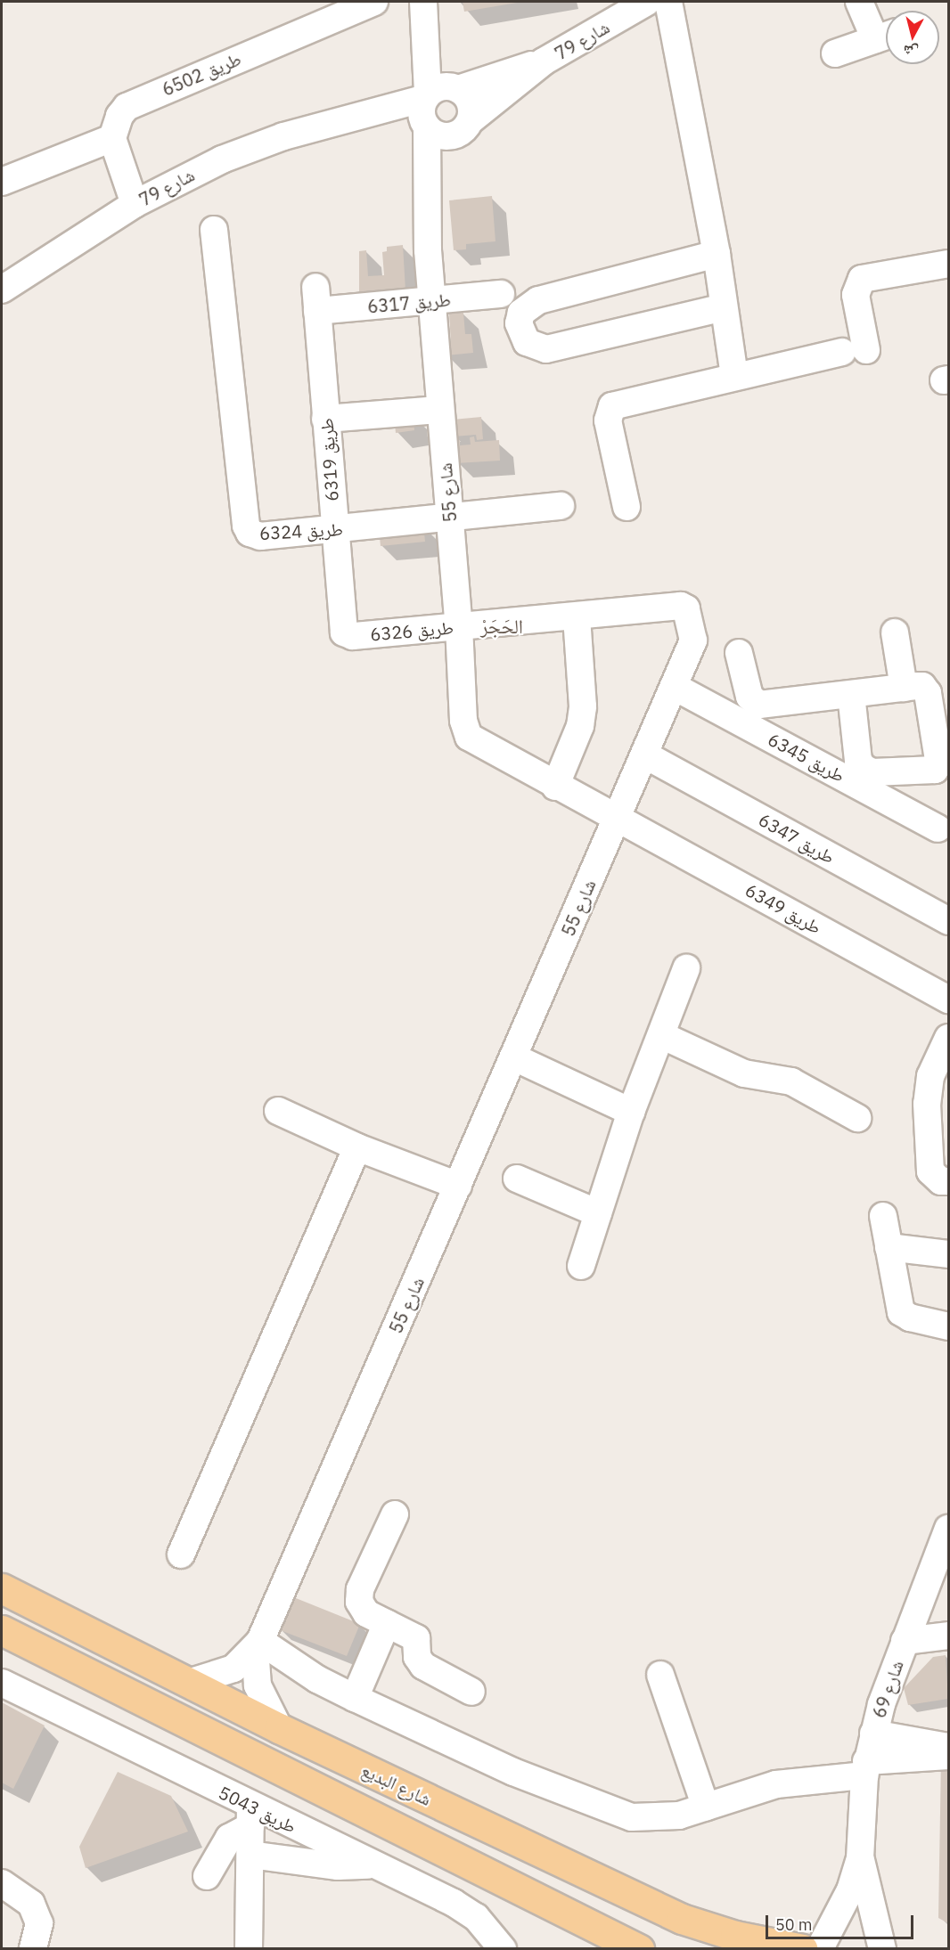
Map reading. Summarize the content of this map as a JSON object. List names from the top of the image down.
{
  "streets": {
    "main road": ["شارع البديع"],
    "street": [
      "شارع 79",
      "طريق 6502",
      "طريق 6317",
      "طريق 6319",
      "شارع 55",
      "طريق 6324",
      "طريق 6326",
      "طريق 6345",
      "طريق 6347",
      "طريق 6349",
      "شارع 69",
      "طريق 5043"
    ]
  },
  "crossings": [
    ["شارع 79", "شارع 55"],
    ["طريق 6317", "طريق 6319"],
    ["طريق 6317", "شارع 55"],
    ["طريق 6319", "طريق 6324"],
    ["طريق 6319", "طريق 6326"],
    ["شارع 55", "طريق 6324"],
    ["شارع 55", "طريق 6326"],
    ["شارع 55", "طريق 6349"],
    ["شارع 55", "شارع البديع"],
    ["طريق 6326", "طريق 6345"],
    ["شارع 69", "شارع البديع"]
  ],
  "districts": ["الحَجَرْ"],
  "scale_bar": "50 m",
  "north": "bottom"
}
